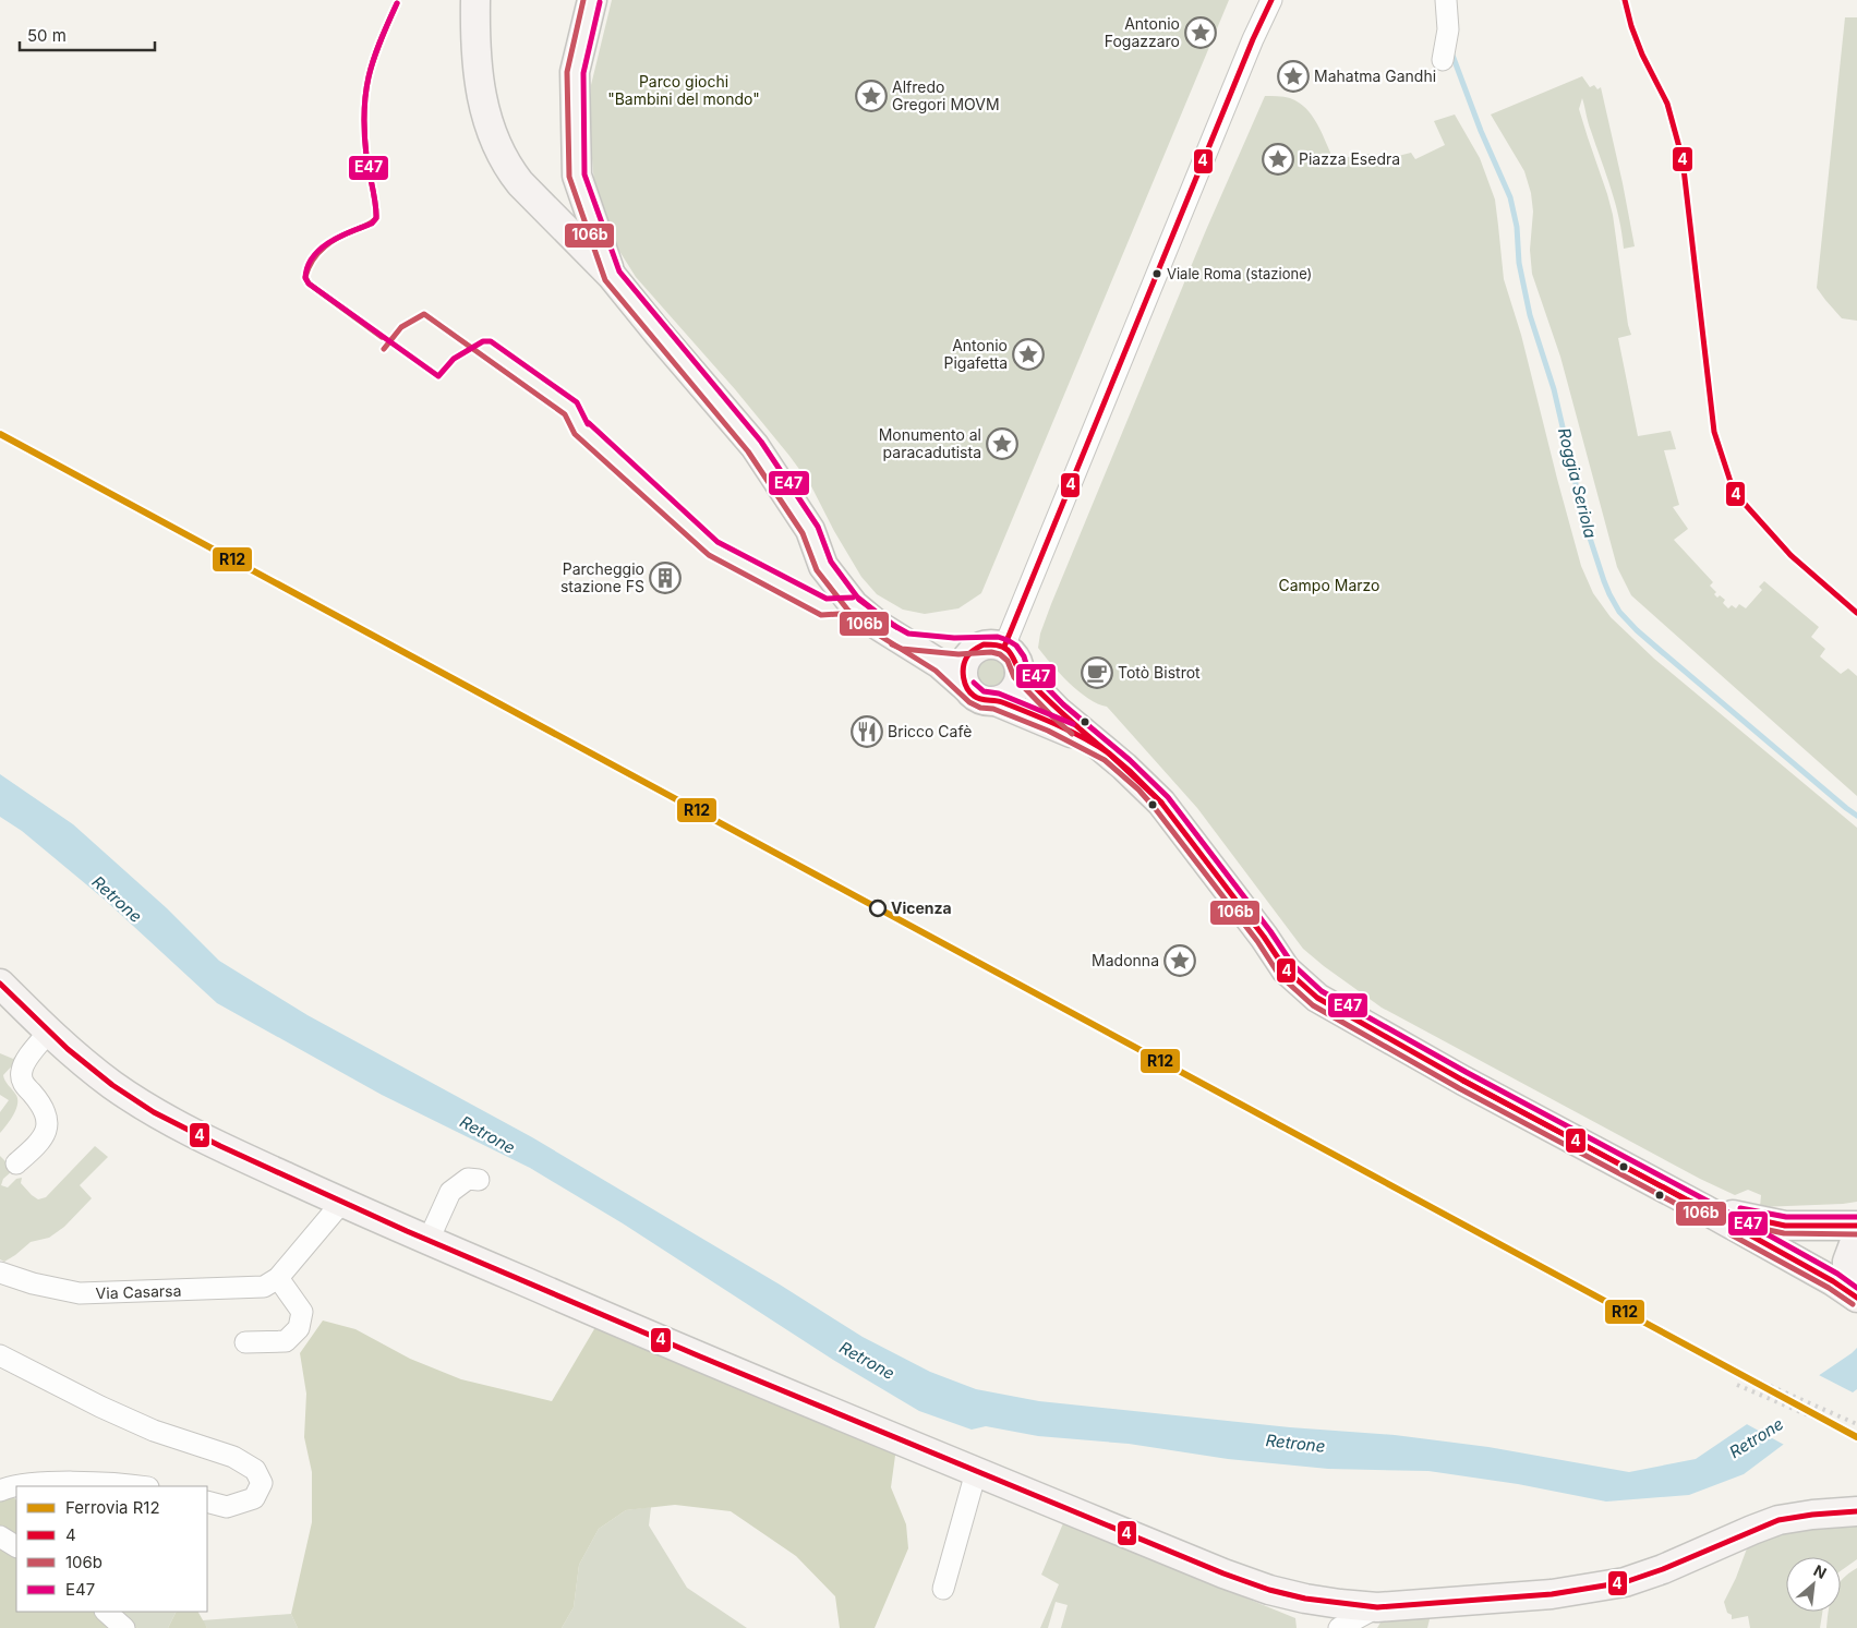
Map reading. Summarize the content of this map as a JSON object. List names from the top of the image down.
{
  "streets": {
    "street": ["Via Casarsa"]
  },
  "water": ["Roggia Seriola", "Retrone"],
  "parks": ["Parco giochi \"Bambini del mondo\"", "Campo Marzo"],
  "places": {
    "place": [
      "Antonio Fogazzaro",
      "Mahatma Gandhi",
      "Alfredo Gregori MOVM",
      "Piazza Esedra",
      "Antonio Pigafetta",
      "Monumento al paracadutista",
      "Madonna"
    ],
    "other": ["Viale Roma (stazione)", "Vicenza"],
    "building": ["Parcheggio stazione FS"],
    "cafe": ["Totò Bistrot"],
    "restaurant": ["Bricco Cafè"]
  },
  "lines": [
    "transit line 4",
    "transit line 106b",
    "transit line E47",
    "rail line R12"
  ],
  "legend": [
    "Ferrovia R12",
    "4",
    "106b",
    "E47"
  ],
  "scale_bar": "50 m",
  "north": "top right"
}
